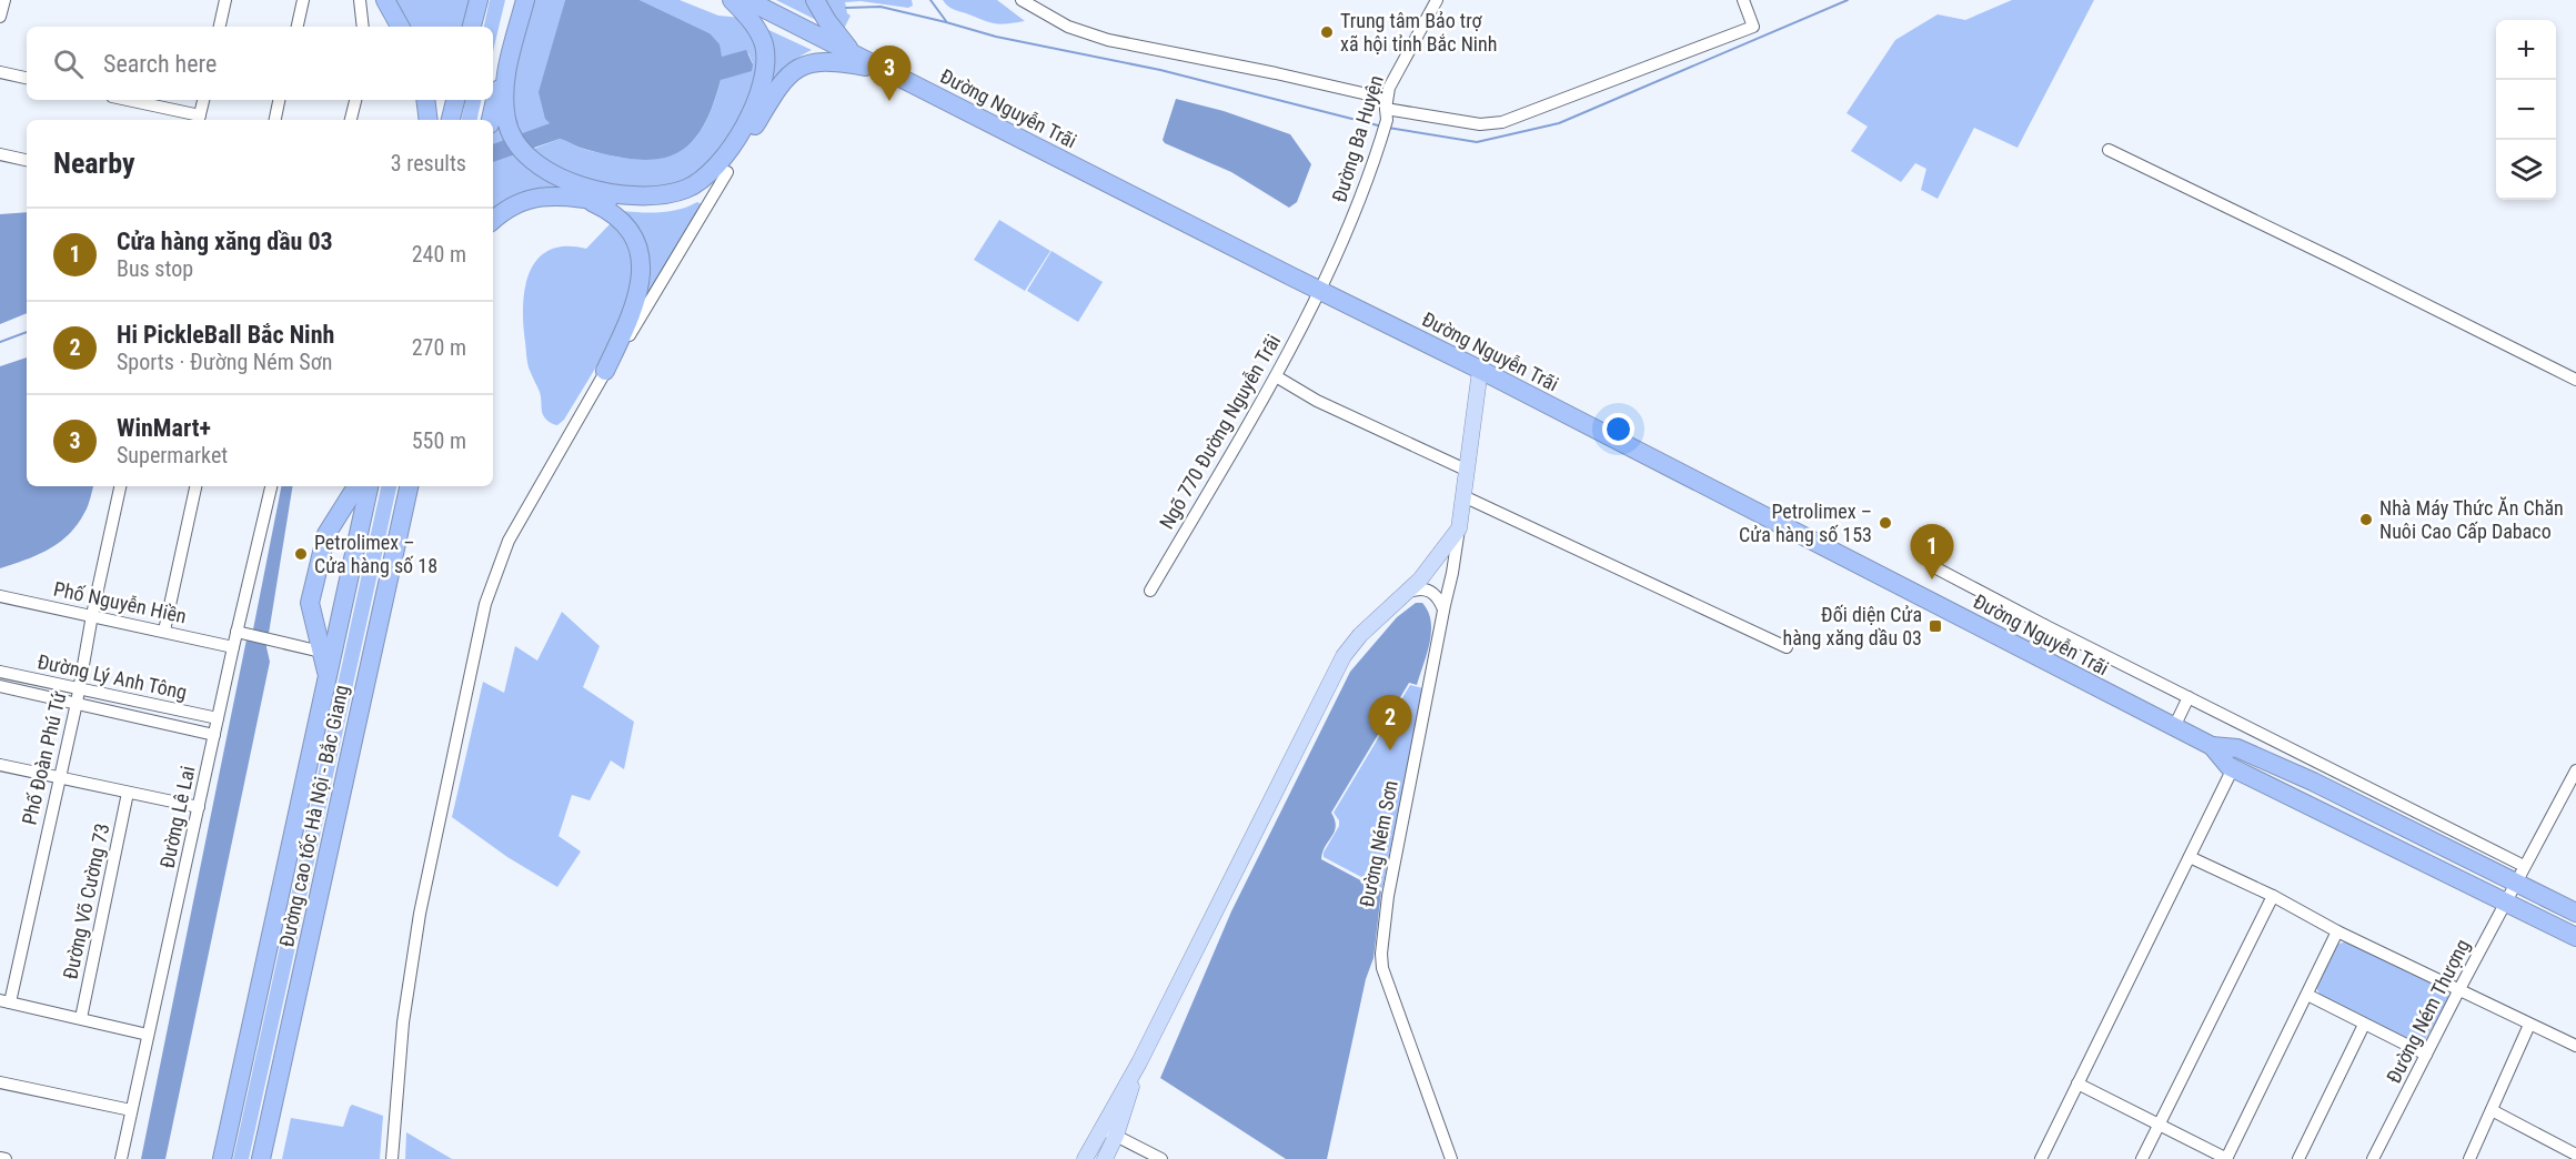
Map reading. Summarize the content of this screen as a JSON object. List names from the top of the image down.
{
  "streets": {
    "highway": ["Đường Nguyễn Trãi", "Đường cao tốc Hà Nội - Bắc Giang"],
    "main road": ["Đường Ném Sơn"],
    "street": [
      "Đường Ba Huyện",
      "Ngõ 770 Đường Nguyễn Trãi",
      "Phố Nguyễn Hiền",
      "Đường Lý Anh Tông",
      "Phố Đoàn Phú Tứ",
      "Đường Lê Lai",
      "Đường Võ Cường 73",
      "Đường Ném Thượng"
    ]
  },
  "crossings": [
    ["Đường Nguyễn Trãi", "Đường Ba Huyện"],
    ["Đường Nguyễn Trãi", "Ngõ 770 Đường Nguyễn Trãi"],
    ["Đường Nguyễn Trãi", "Đường Ném Sơn"],
    ["Đường Nguyễn Trãi", "Đường Ném Thượng"],
    ["Đường Ba Huyện", "Ngõ 770 Đường Nguyễn Trãi"],
    ["Phố Nguyễn Hiền", "Phố Đoàn Phú Tứ"],
    ["Phố Nguyễn Hiền", "Đường Lê Lai"],
    ["Đường Lý Anh Tông", "Phố Đoàn Phú Tứ"],
    ["Đường Lý Anh Tông", "Đường Lê Lai"]
  ],
  "places": {
    "other": [
      "Trung tâm Bảo trợ xã hội tỉnh Bắc Ninh",
      "Nhà Máy Thức Ăn Chăn Nuôi Cao Cấp Dabaco",
      "Petrolimex – Cửa hàng số 153",
      "Petrolimex – Cửa hàng số 18"
    ],
    "transit": ["Đối diện Cửa hàng xăng dầu 03"]
  },
  "page": {
    "map_buttons": ["+", "−"],
    "search": "Search here",
    "pins": ["3", "1", "2"],
    "heading": ["Nearby", "3 results"],
    "list": [
      {
        "mark": "1",
        "name": "Cửa hàng xăng dầu 03",
        "note": "Bus stop",
        "value": "240 m"
      },
      {
        "mark": "2",
        "name": "Hi PickleBall Bắc Ninh",
        "note": "Sports · Đường Ném Sơn",
        "value": "270 m"
      },
      {
        "mark": "3",
        "name": "WinMart+",
        "note": "Supermarket",
        "value": "550 m"
      }
    ]
  }
}
